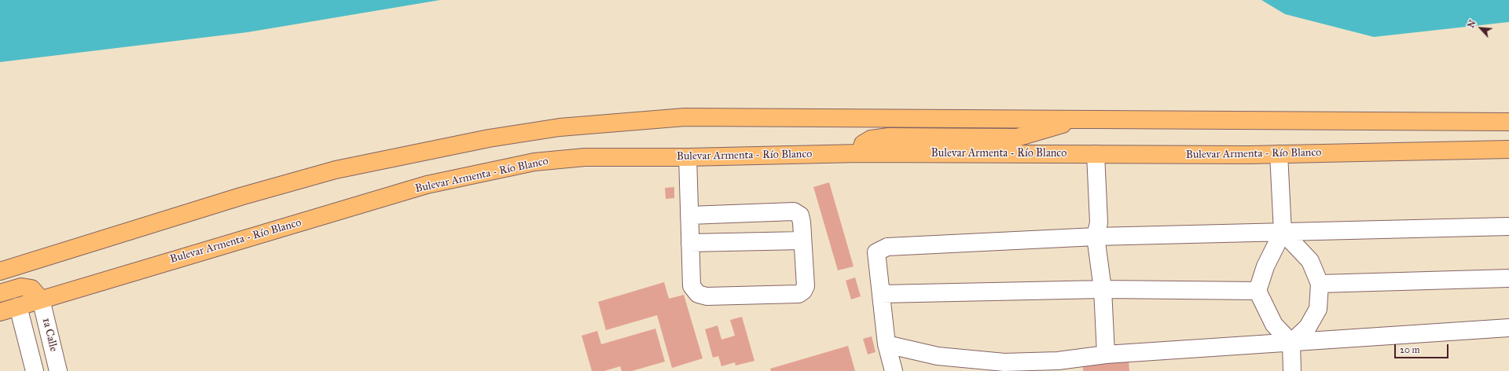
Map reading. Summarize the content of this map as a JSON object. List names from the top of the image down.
{
  "streets": {
    "main road": ["Bulevar Armenta - Río Blanco"],
    "street": ["1a Calle"]
  },
  "crossings": [
    ["Bulevar Armenta - Río Blanco", "1a Calle"]
  ],
  "scale_bar": "20 m",
  "north": "top left"
}
